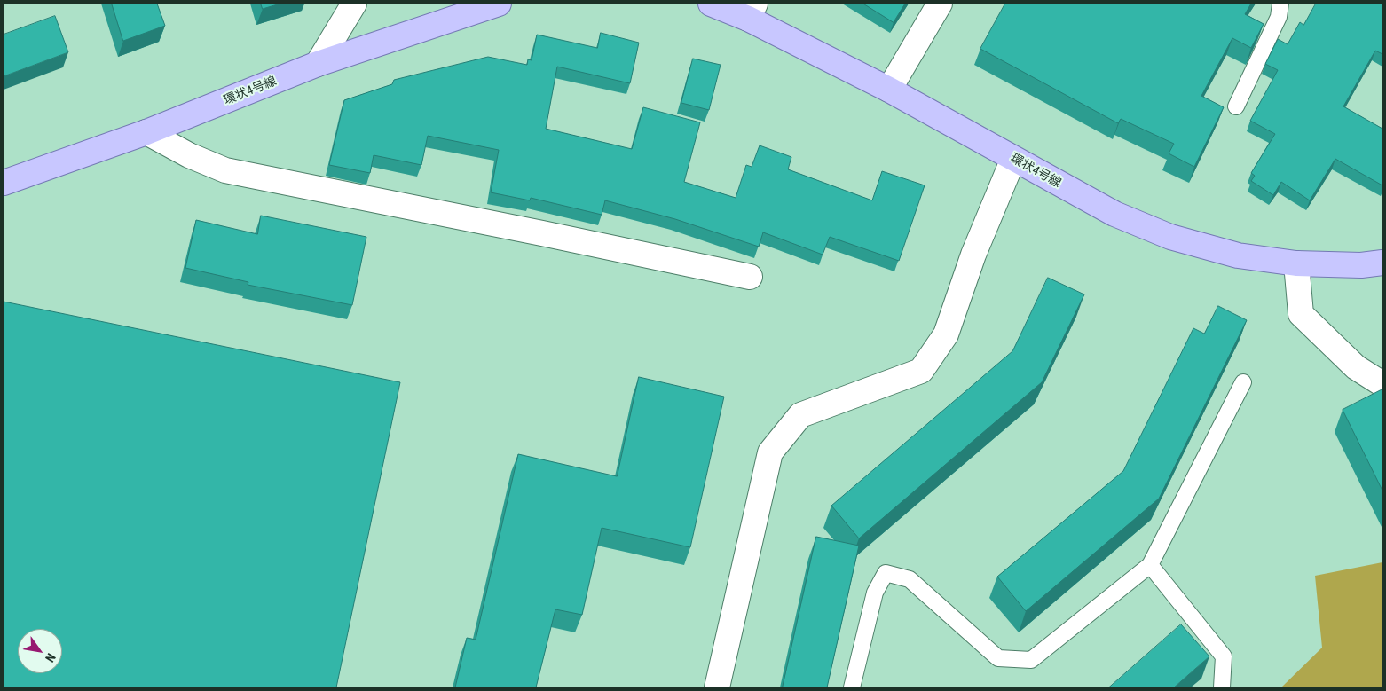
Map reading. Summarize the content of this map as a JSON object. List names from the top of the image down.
{
  "streets": {
    "main road": ["環状4号線"]
  },
  "north": "bottom right"
}
